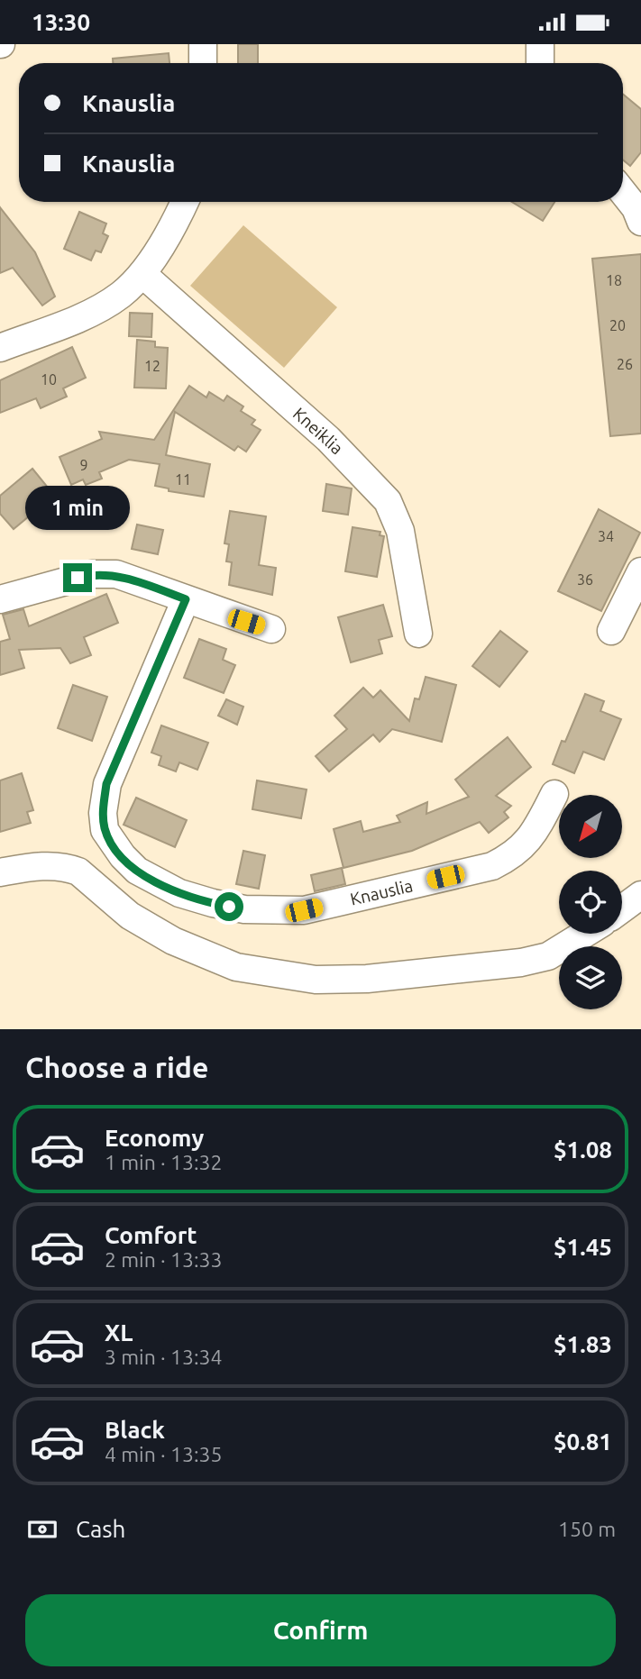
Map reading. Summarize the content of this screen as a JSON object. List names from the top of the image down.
{
  "streets": {
    "street": ["Kneiklia", "Knauslia"]
  },
  "house_numbers": [
    "18",
    "20",
    "26",
    "12",
    "10",
    "9",
    "11",
    "34",
    "36"
  ],
  "north": "bottom left",
  "page": {
    "status": "13:30",
    "banner": ["Knauslia", "Knauslia"],
    "bubble": "1 min",
    "heading": "Choose a ride",
    "list": [
      {
        "name": "Economy",
        "note": "1 min · 13:32",
        "value": "$1.08"
      },
      {
        "name": "Comfort",
        "note": "2 min · 13:33",
        "value": "$1.45"
      },
      {
        "name": "XL",
        "note": "3 min · 13:34",
        "value": "$1.83"
      },
      {
        "name": "Black",
        "note": "4 min · 13:35",
        "value": "$0.81"
      }
    ],
    "pay": ["Cash", "150 m"],
    "buttons": "Confirm"
  }
}
